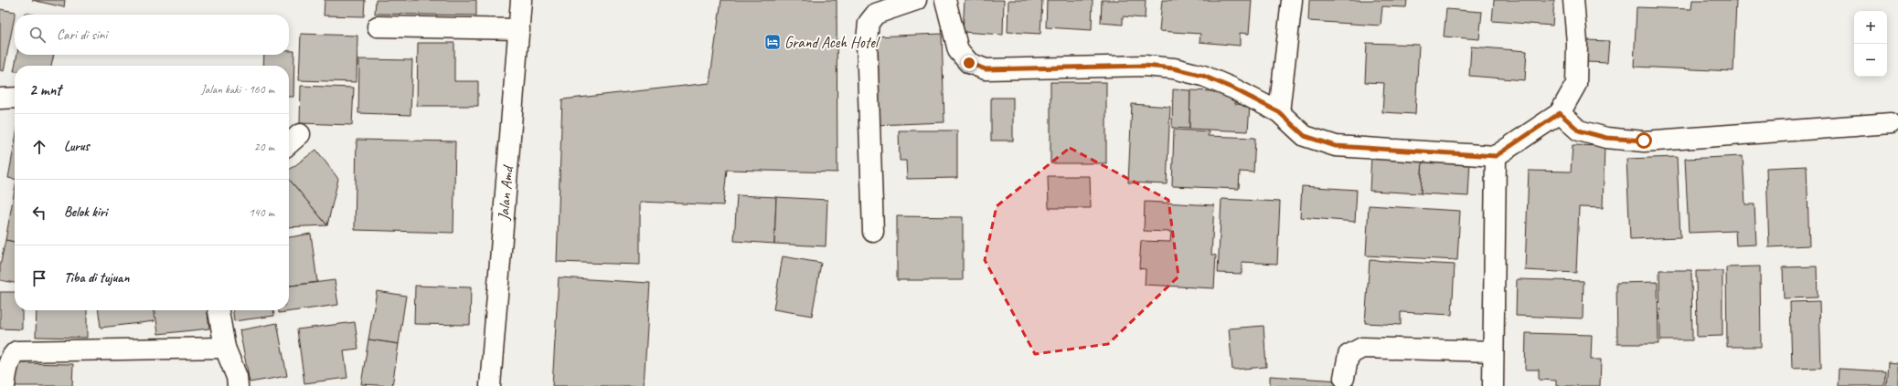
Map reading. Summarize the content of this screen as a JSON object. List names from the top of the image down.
{
  "streets": {
    "street": ["Jalan Amd"]
  },
  "places": {
    "hotel": ["Grand Aceh Hotel"]
  },
  "page": {
    "map_buttons": ["+", "−"],
    "search": "Cari di sini",
    "heading": ["2 mnt", "Jalan kaki · 160 m"],
    "list": [
      ["Lurus", "20 m"],
      ["Belok kiri", "140 m"],
      "Tiba di tujuan"
    ]
  }
}
